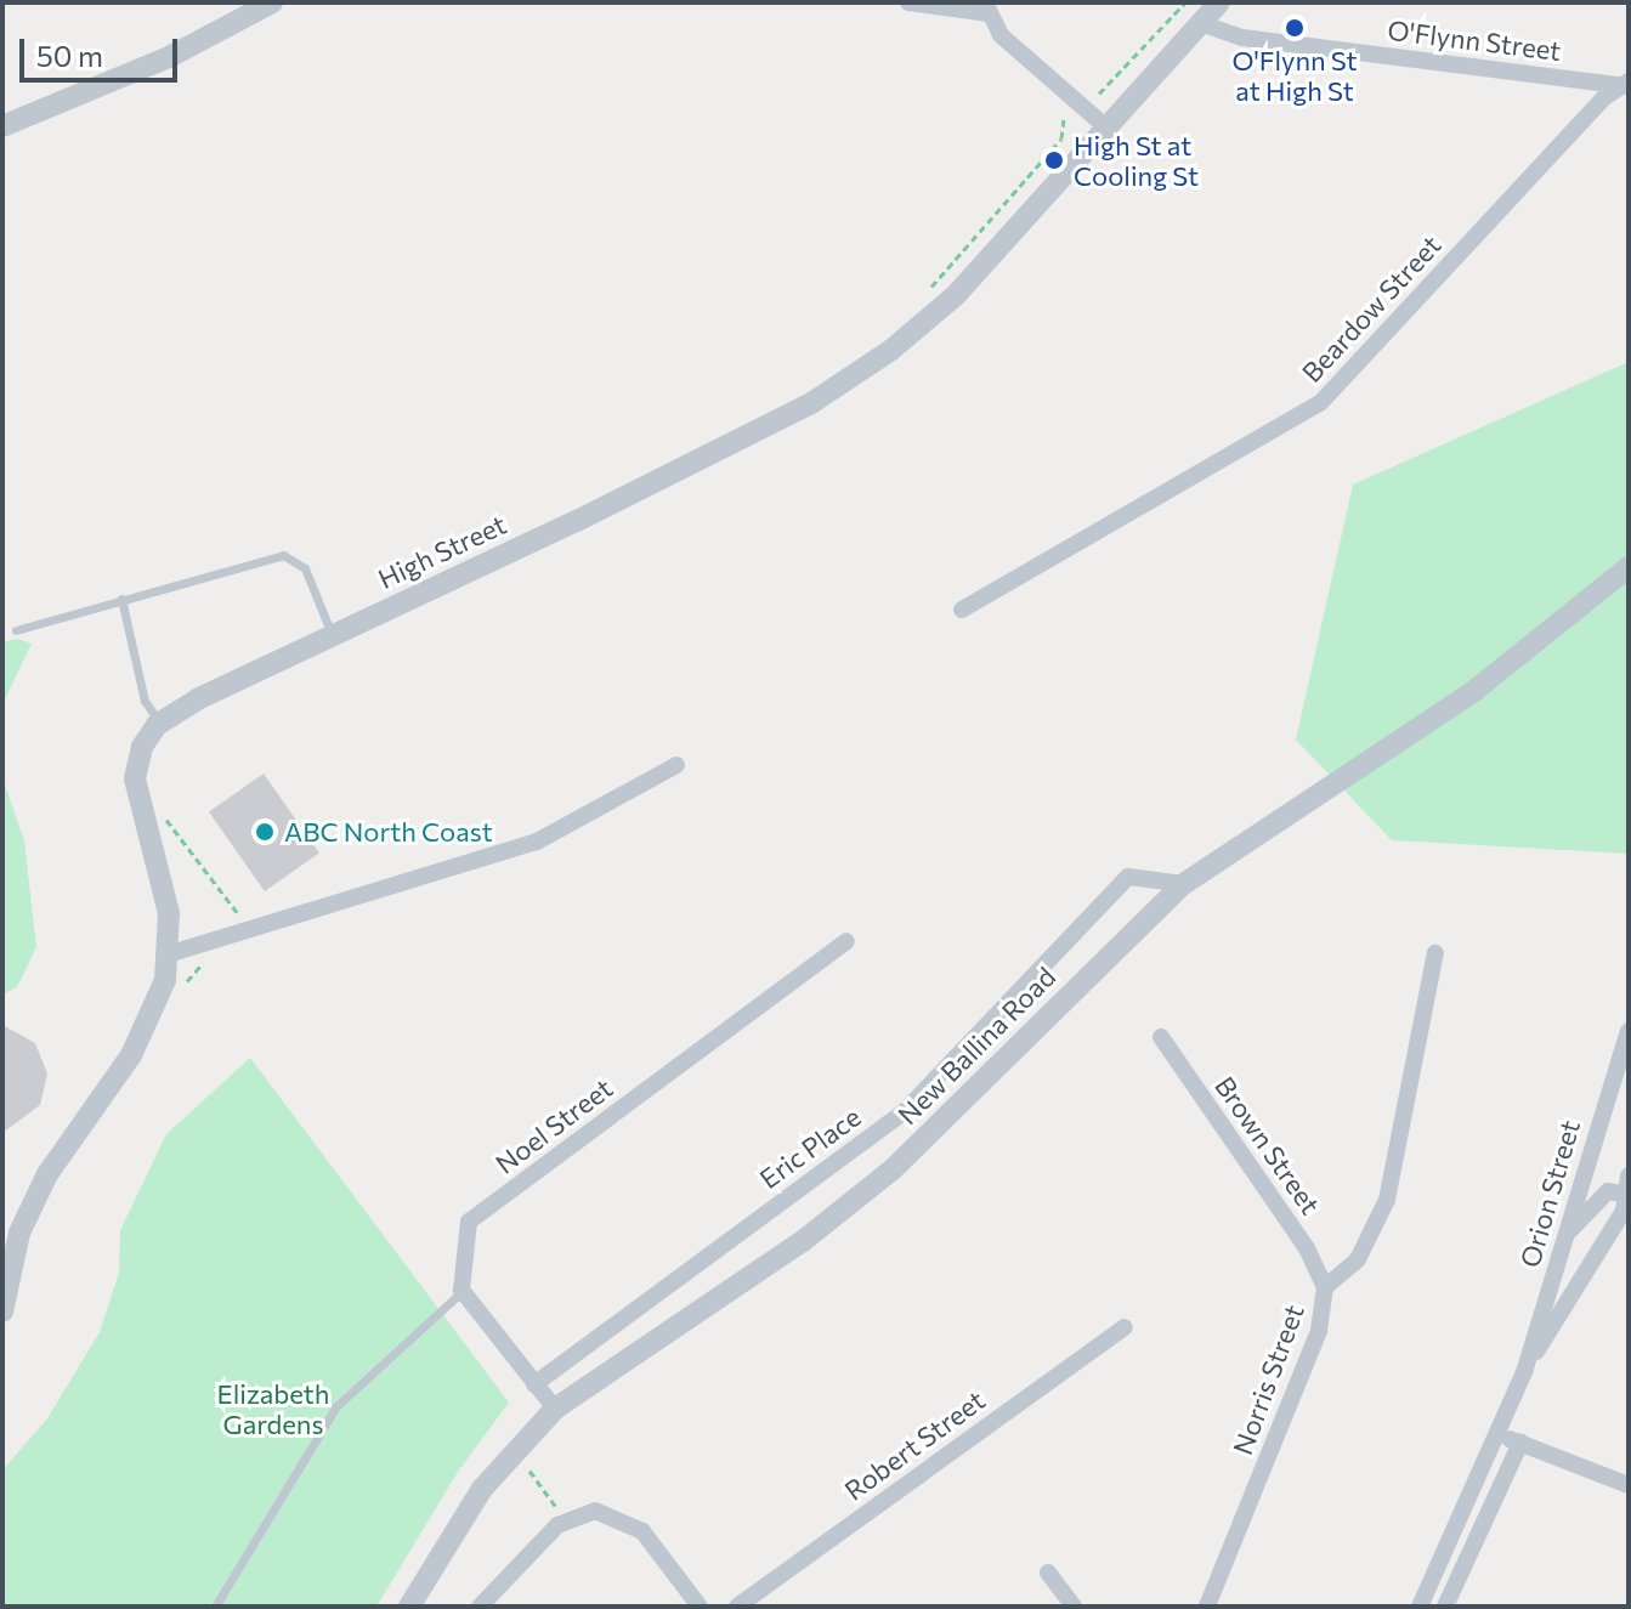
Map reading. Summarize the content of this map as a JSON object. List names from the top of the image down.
{
  "streets": {
    "street": [
      "O'Flynn Street",
      "Beardow Street",
      "High Street",
      "New Ballina Road",
      "Noel Street",
      "Brown Street",
      "Eric Place",
      "Orion Street",
      "Norris Street",
      "Robert Street"
    ]
  },
  "crossings": [
    ["O'Flynn Street", "Beardow Street"],
    ["O'Flynn Street", "High Street"],
    ["New Ballina Road", "Eric Place"],
    ["Brown Street", "Norris Street"]
  ],
  "parks": ["Elizabeth Gardens"],
  "places": ["O'Flynn St at High St", "High St at Cooling St", "ABC North Coast"],
  "scale_bar": "50 m"
}
